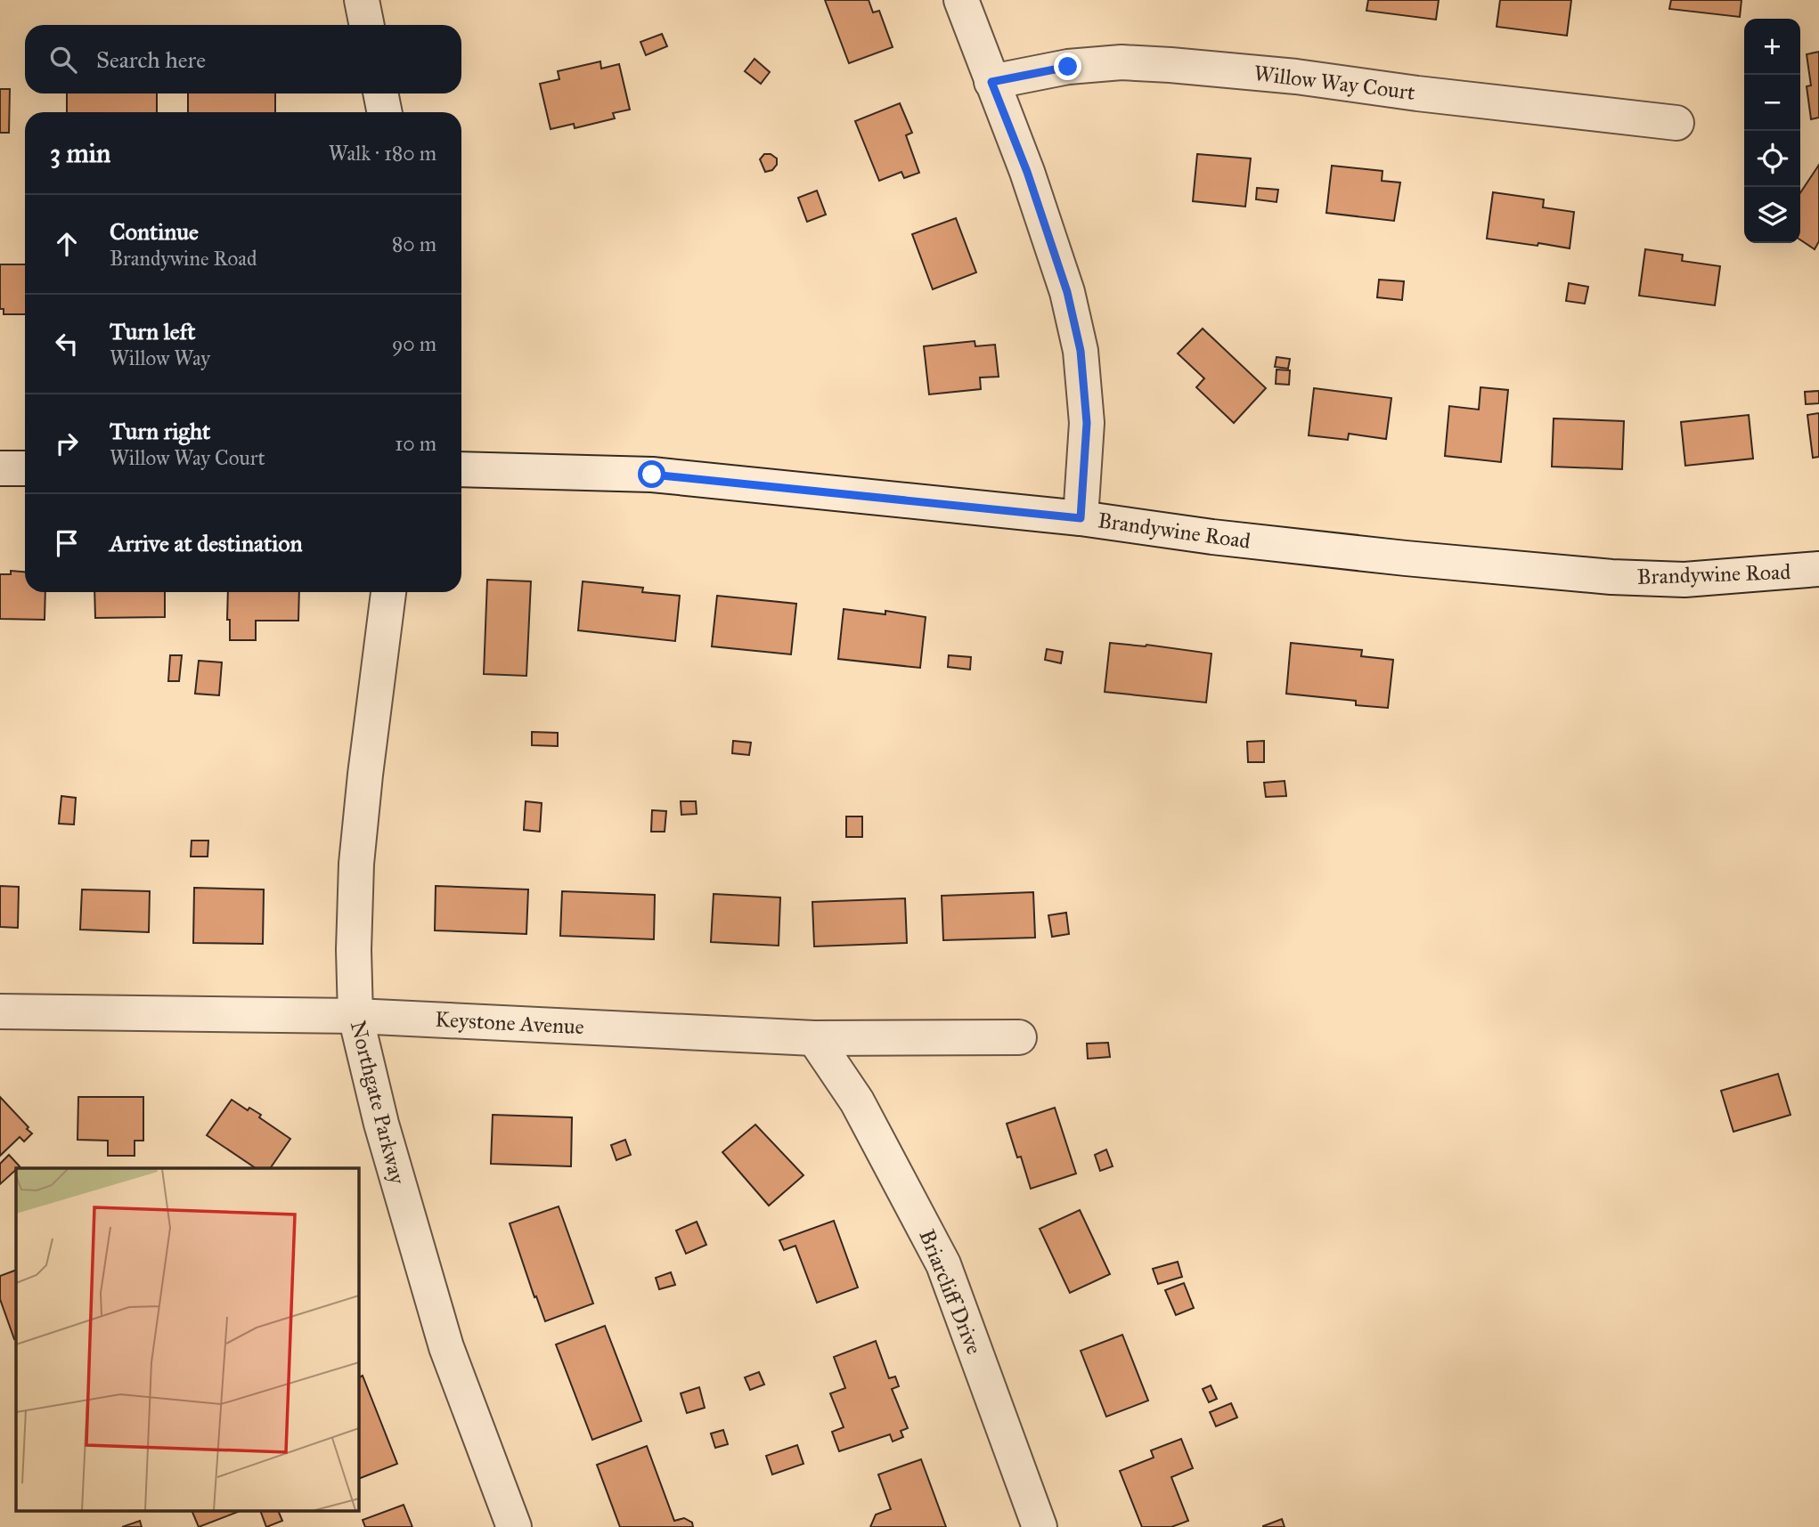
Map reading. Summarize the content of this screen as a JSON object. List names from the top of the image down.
{
  "streets": {
    "street": [
      "Willow Way Court",
      "Brandywine Road",
      "Keystone Avenue",
      "Northgate Parkway",
      "Briarcliff Drive"
    ]
  },
  "crossings": [
    ["Keystone Avenue", "Northgate Parkway"],
    ["Keystone Avenue", "Briarcliff Drive"]
  ],
  "page": {
    "map_buttons": ["+", "−"],
    "search": "Search here",
    "heading": ["3 min", "Walk · 180 m"],
    "list": [
      ["Continue", "Brandywine Road", "80 m"],
      ["Turn left", "Willow Way", "90 m"],
      ["Turn right", "Willow Way Court", "10 m"],
      "Arrive at destination"
    ]
  }
}
